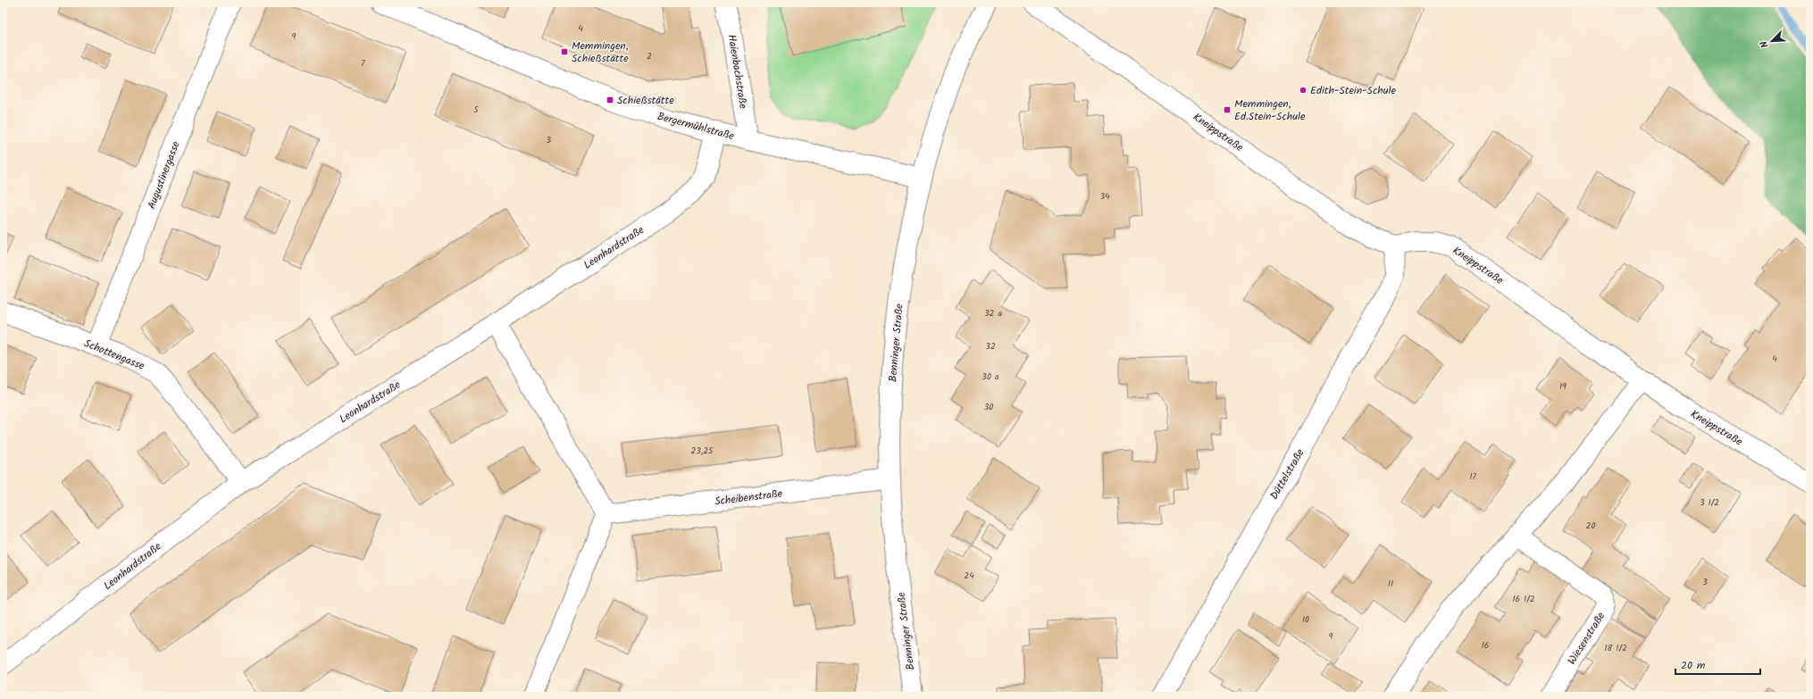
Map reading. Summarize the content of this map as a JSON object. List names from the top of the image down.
{
  "streets": {
    "street": [
      "Haienbachstraße",
      "Bergermühlstraße",
      "Kneippstraße",
      "Augustinergasse",
      "Leonhardstraße",
      "Benninger Straße",
      "Schottengasse",
      "Düttelstraße",
      "Scheibenstraße",
      "Wiesenstraße"
    ]
  },
  "crossings": [
    ["Haienbachstraße", "Bergermühlstraße"],
    ["Bergermühlstraße", "Leonhardstraße"],
    ["Bergermühlstraße", "Benninger Straße"],
    ["Kneippstraße", "Düttelstraße"],
    ["Augustinergasse", "Schottengasse"],
    ["Leonhardstraße", "Schottengasse"],
    ["Benninger Straße", "Scheibenstraße"]
  ],
  "places": {
    "transit": ["Memmingen, Schießstätte", "Schießstätte", "Memmingen, Ed.Stein-Schule"],
    "other": ["Edith-Stein-Schule"]
  },
  "house_numbers": [
    "4",
    "9",
    "2",
    "7",
    "5",
    "3",
    "34",
    "32 a",
    "32",
    "4",
    "30 a",
    "19",
    "30",
    "23,25",
    "17",
    "3 1/2",
    "20",
    "24",
    "3",
    "11",
    "16 1/2",
    "10",
    "9",
    "16",
    "18 1/2"
  ],
  "scale_bar": "20 m",
  "north": "bottom left"
}
